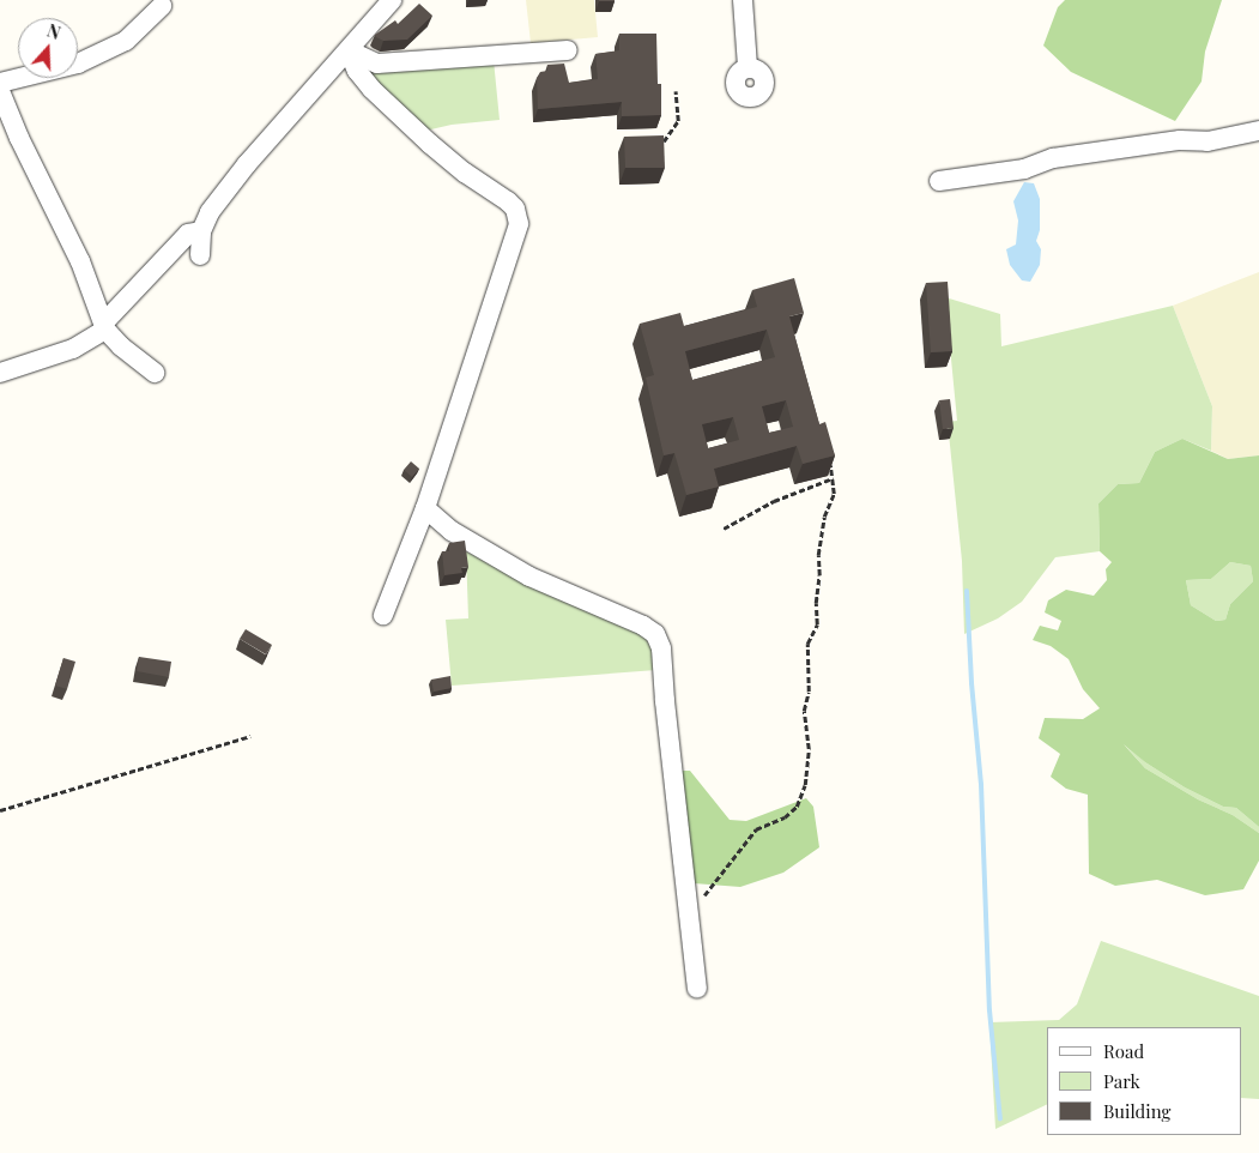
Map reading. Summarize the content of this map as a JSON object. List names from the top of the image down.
{
  "legend": ["Road", "Park", "Building"],
  "north": "top"
}
